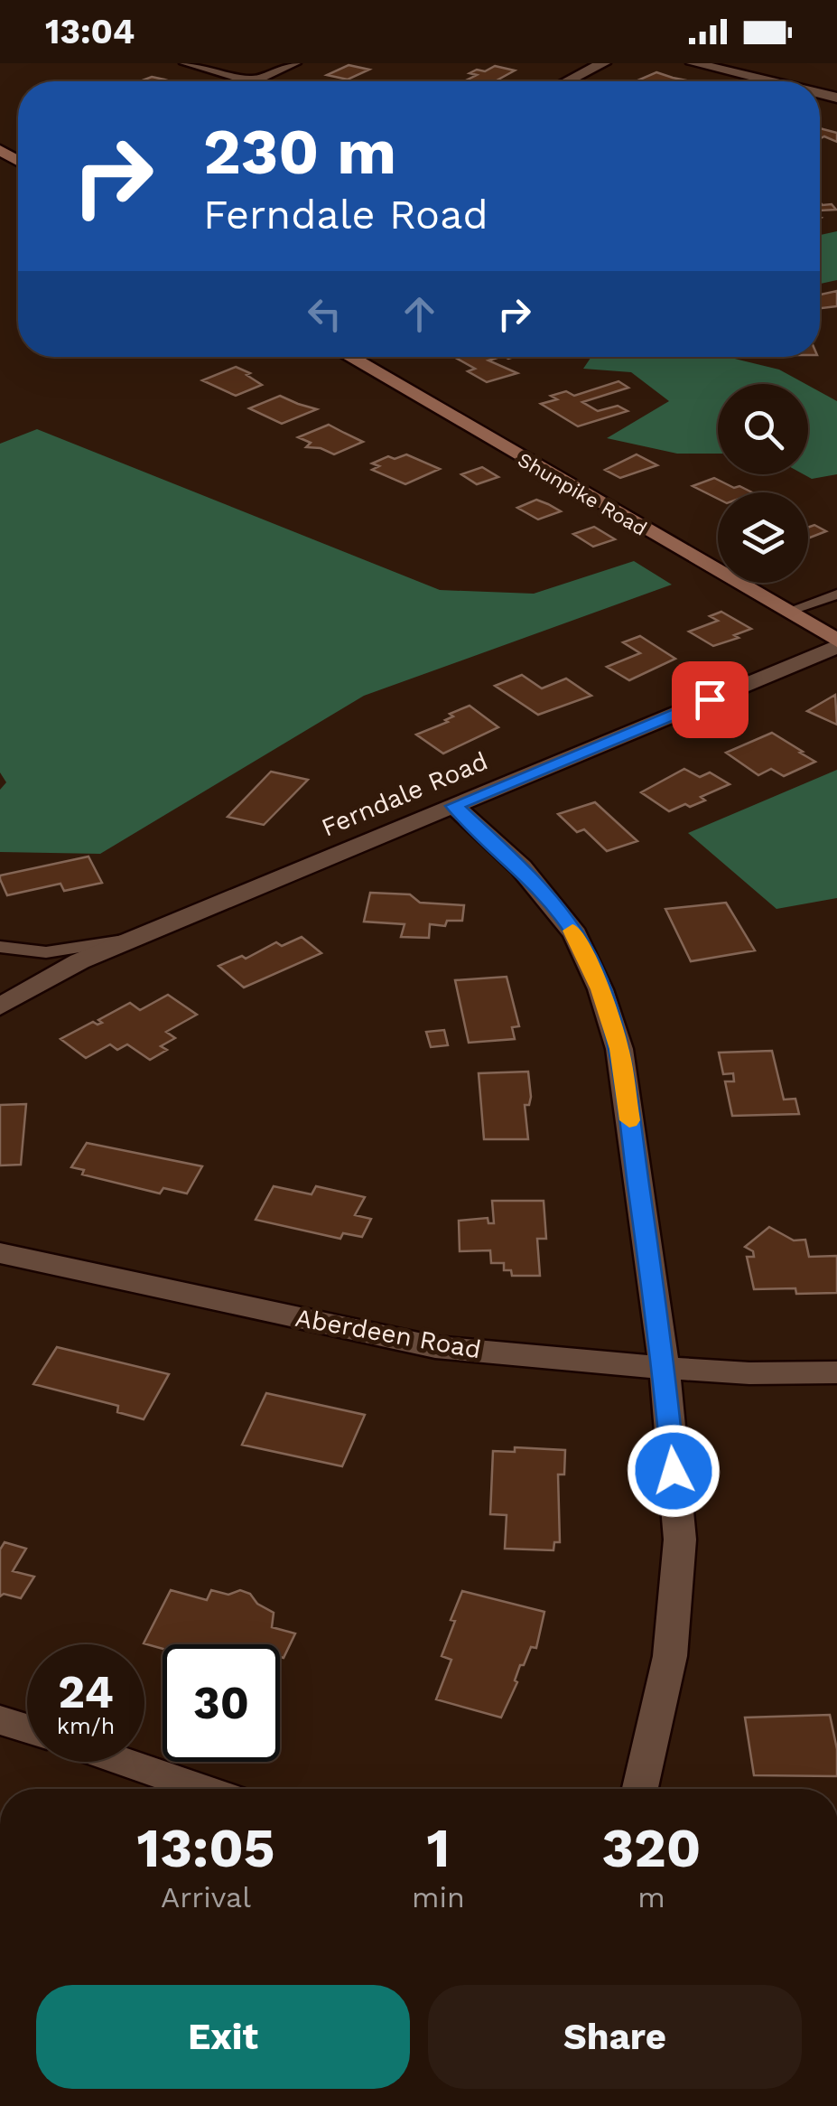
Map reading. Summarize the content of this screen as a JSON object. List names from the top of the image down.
{
  "streets": {
    "main road": ["Shunpike Road"],
    "street": ["Ferndale Road", "Aberdeen Road"]
  },
  "crossings": [
    ["Shunpike Road", "Ferndale Road"]
  ],
  "page": {
    "status": "13:04",
    "turn": ["230 m", "Ferndale Road"],
    "speed": "24 km/h",
    "limit": "30",
    "eta": [
      "13:05",
      "Arrival",
      "1",
      "min",
      "320",
      "m"
    ],
    "buttons": ["Exit", "Share"]
  }
}
